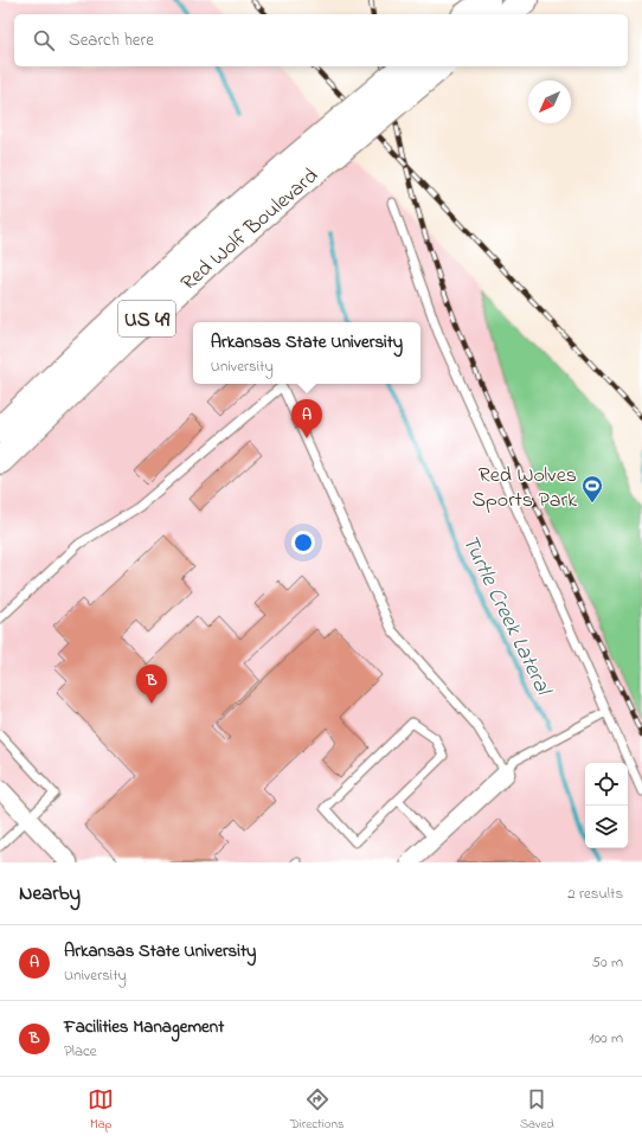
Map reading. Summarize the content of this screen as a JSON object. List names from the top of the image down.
{
  "streets": {
    "highway": ["Red Wolf Boulevard", "US 49"]
  },
  "water": ["Turtle Creek Lateral"],
  "places": {
    "sports": ["Red Wolves Sports Park"]
  },
  "north": "bottom left",
  "page": {
    "search": "Search here",
    "popup": ["Arkansas State University", "University"],
    "pins": ["A", "B"],
    "heading": ["Nearby", "2 results"],
    "list": [
      {
        "mark": "A",
        "name": "Arkansas State University",
        "note": "University",
        "value": "50 m"
      },
      {
        "mark": "B",
        "name": "Facilities Management",
        "note": "Place",
        "value": "100 m"
      }
    ],
    "nav": ["Map", "Directions", "Saved"]
  }
}
